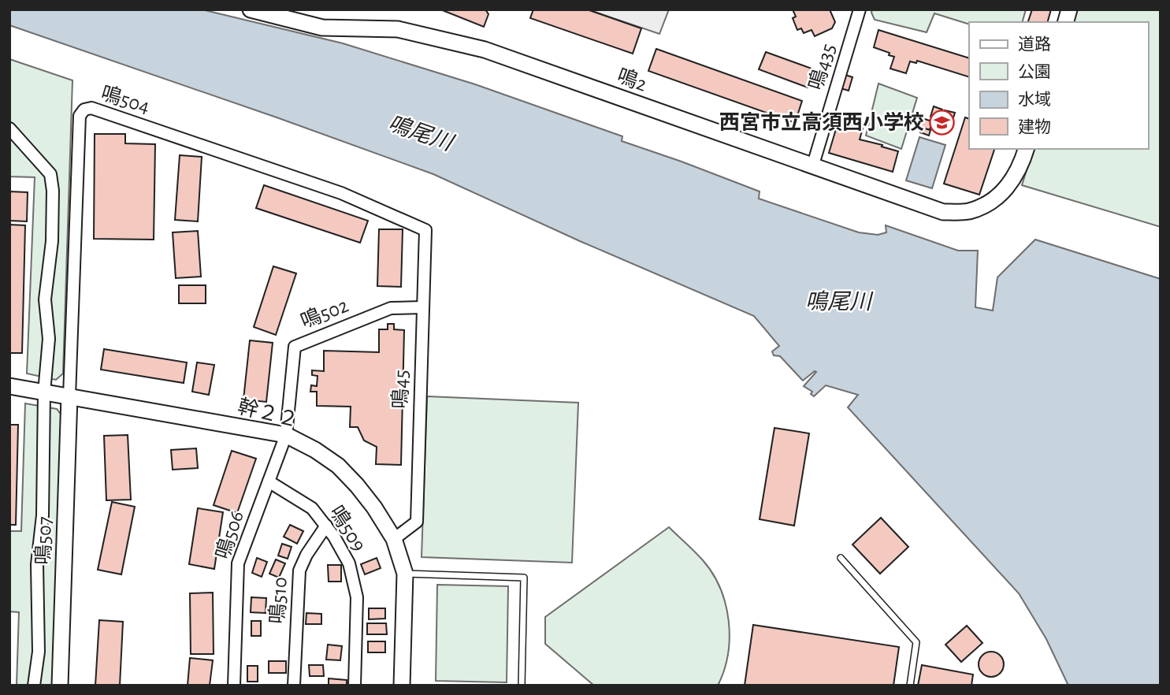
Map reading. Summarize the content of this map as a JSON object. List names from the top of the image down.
{
  "streets": {
    "street": [
      "鳴435",
      "鳴2",
      "鳴504",
      "鳴502",
      "鳴45",
      "幹２２",
      "鳴509",
      "鳴506",
      "鳴507",
      "鳴510"
    ]
  },
  "crossings": [
    ["鳴435", "鳴2"],
    ["鳴504", "鳴45"],
    ["鳴504", "幹２２"],
    ["鳴504", "鳴507"],
    ["鳴502", "鳴45"],
    ["鳴502", "幹２２"],
    ["鳴502", "鳴506"],
    ["鳴45", "幹２２"],
    ["幹２２", "鳴506"],
    ["幹２２", "鳴507"],
    ["鳴509", "鳴506"],
    ["鳴509", "鳴510"]
  ],
  "water": ["鳴尾川"],
  "places": {
    "school or university": ["西宮市立高須西小学校"]
  },
  "legend": [
    "道路",
    "公園",
    "水域",
    "建物"
  ]
}
